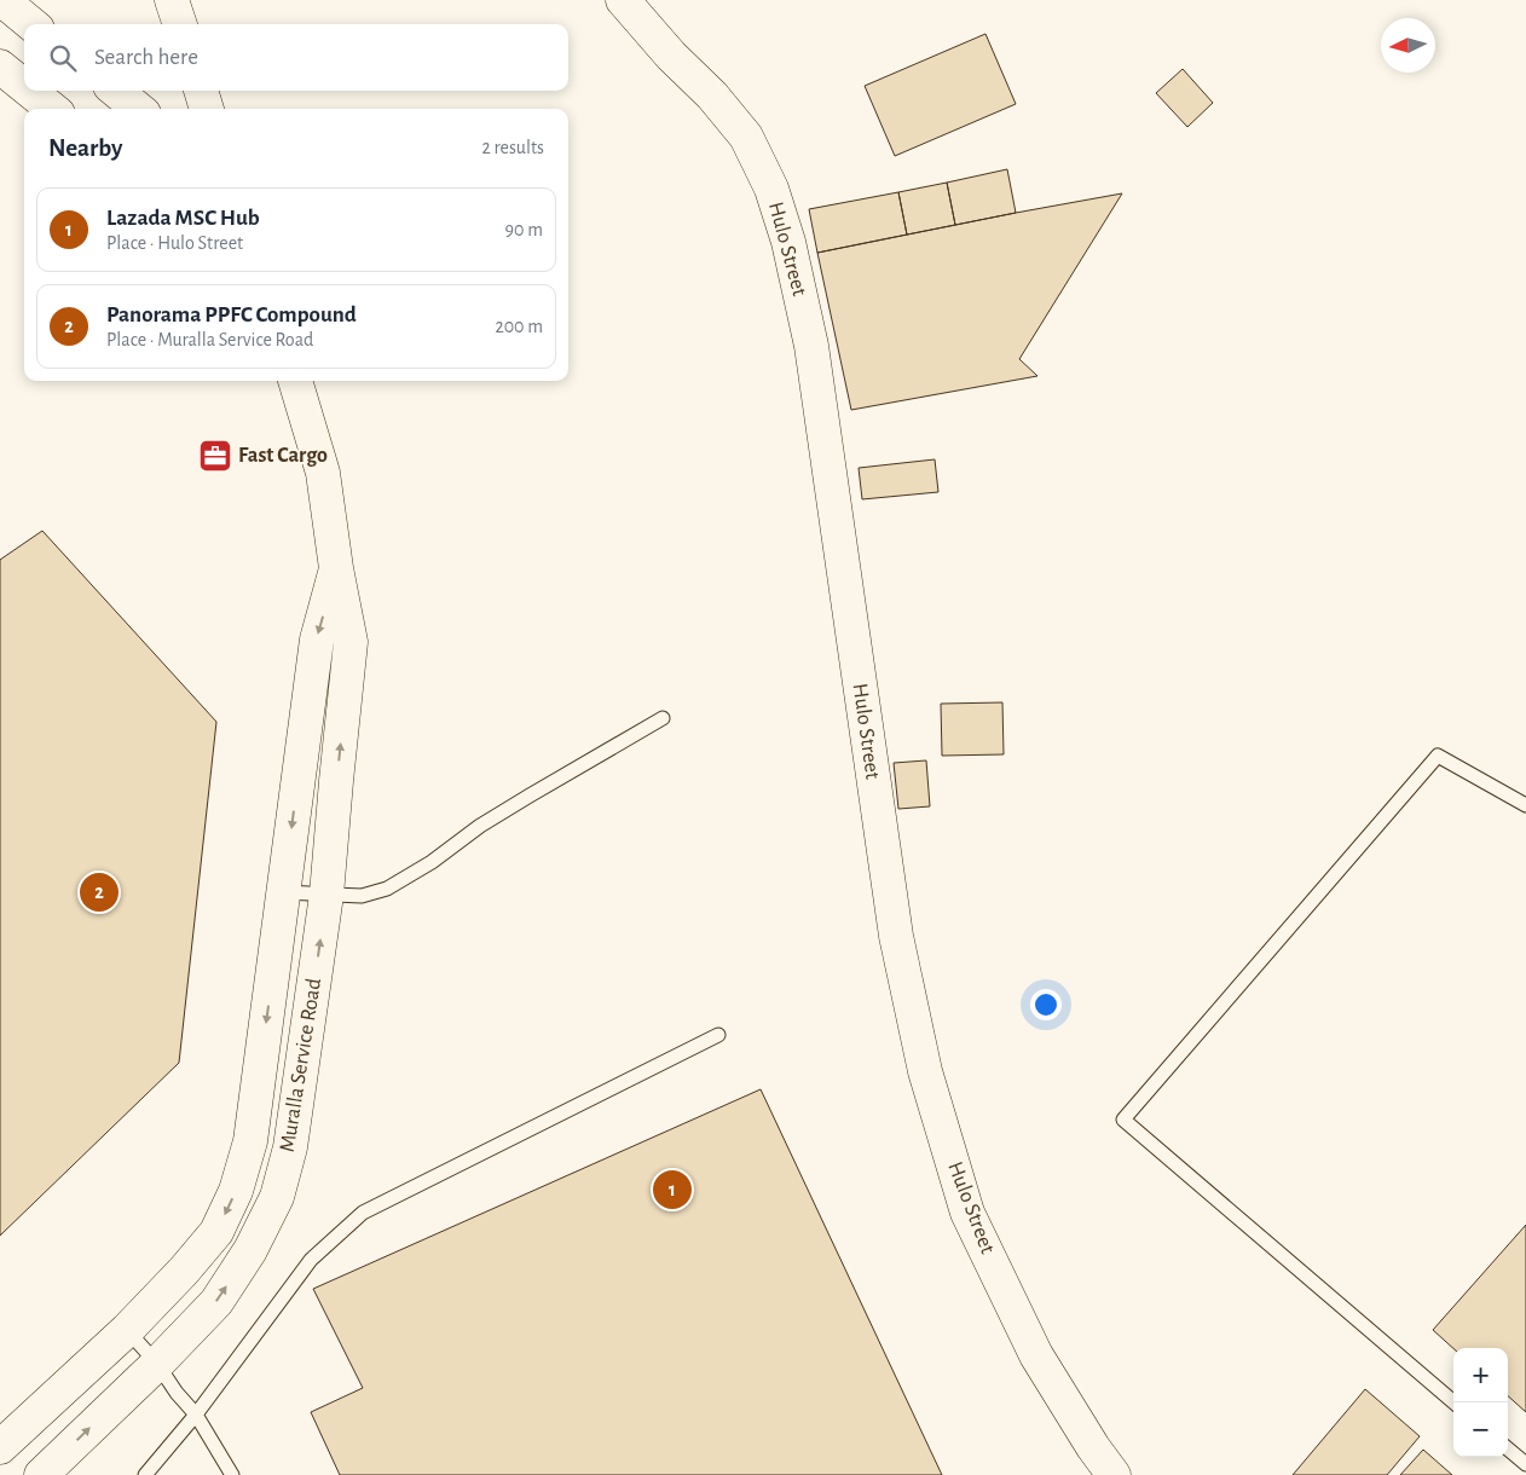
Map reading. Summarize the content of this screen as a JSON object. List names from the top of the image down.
{
  "streets": {
    "street": ["Hulo Street", "Muralla Service Road"]
  },
  "places": {
    "office": ["Fast Cargo"]
  },
  "north": "left",
  "page": {
    "search": "Search here",
    "heading": ["Nearby", "2 results"],
    "list": [
      {
        "mark": "1",
        "name": "Lazada MSC Hub",
        "note": "Place · Hulo Street",
        "value": "90 m"
      },
      {
        "mark": "2",
        "name": "Panorama PPFC Compound",
        "note": "Place · Muralla Service Road",
        "value": "200 m"
      }
    ],
    "pins": ["2", "1"],
    "map_buttons": ["+", "−"]
  }
}
